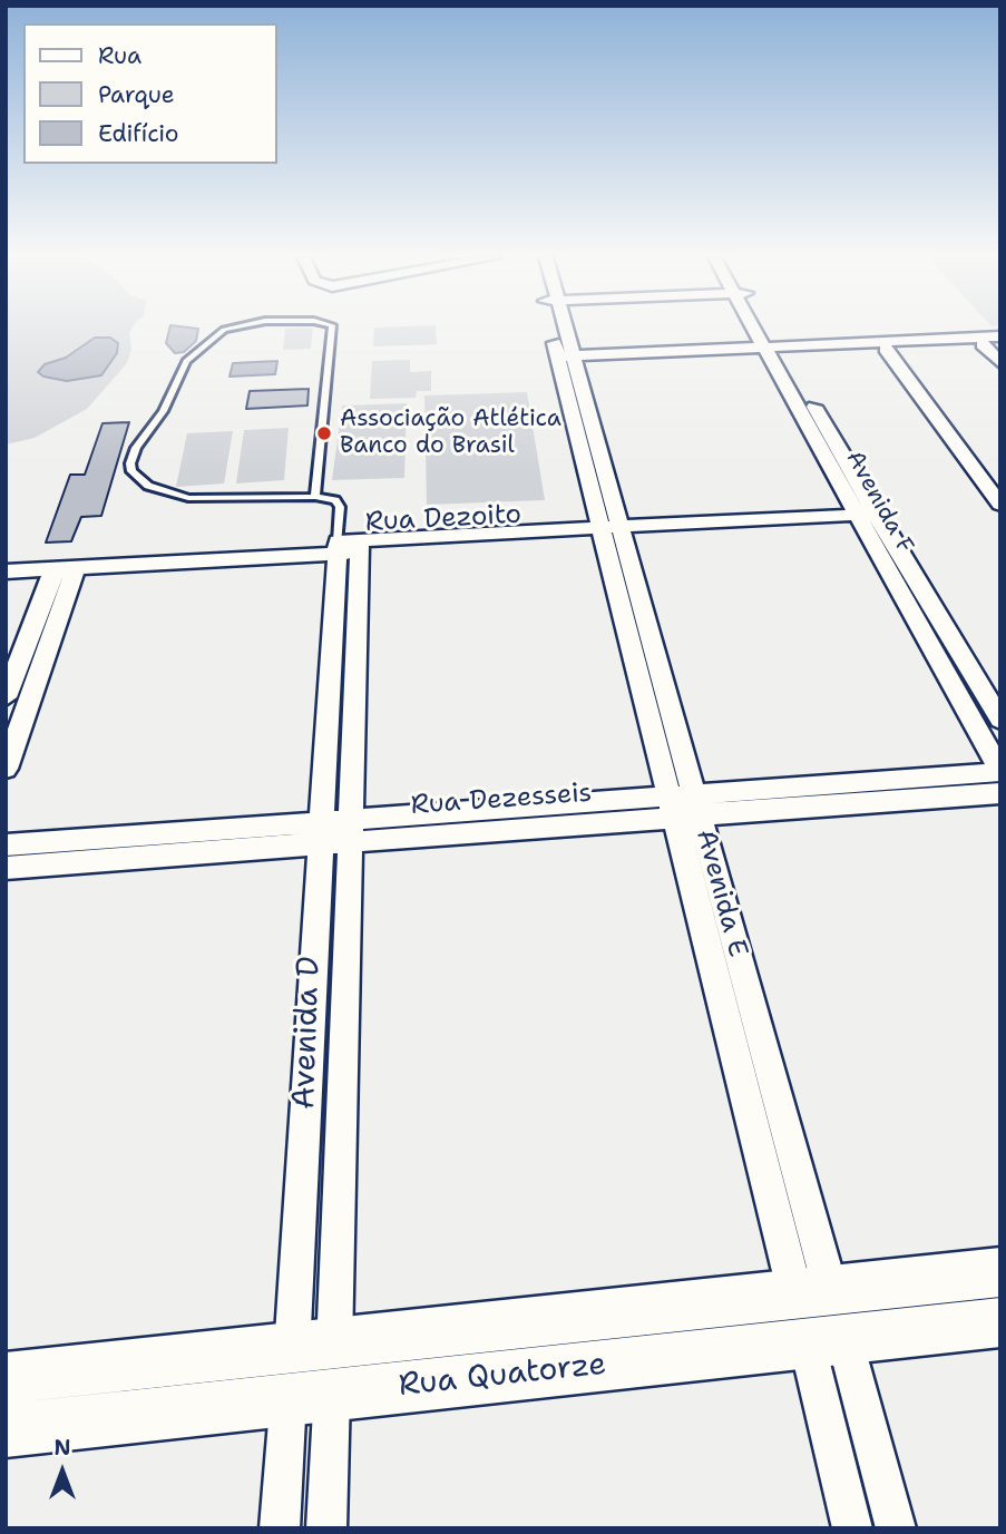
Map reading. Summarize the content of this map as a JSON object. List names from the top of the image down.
{
  "streets": {
    "street": [
      "Avenida F",
      "Rua Dezoito",
      "Rua Dezesseis",
      "Avenida E",
      "Avenida D",
      "Rua Quatorze"
    ]
  },
  "crossings": [
    ["Avenida F", "Rua Dezoito"],
    ["Avenida F", "Rua Dezesseis"],
    ["Rua Dezoito", "Avenida E"],
    ["Rua Dezoito", "Avenida D"],
    ["Rua Dezesseis", "Avenida E"],
    ["Rua Dezesseis", "Avenida D"],
    ["Avenida E", "Rua Quatorze"],
    ["Avenida D", "Rua Quatorze"]
  ],
  "places": ["Associação Atlética Banco do Brasil"],
  "legend": ["Rua", "Parque", "Edifício"],
  "north": "top"
}
